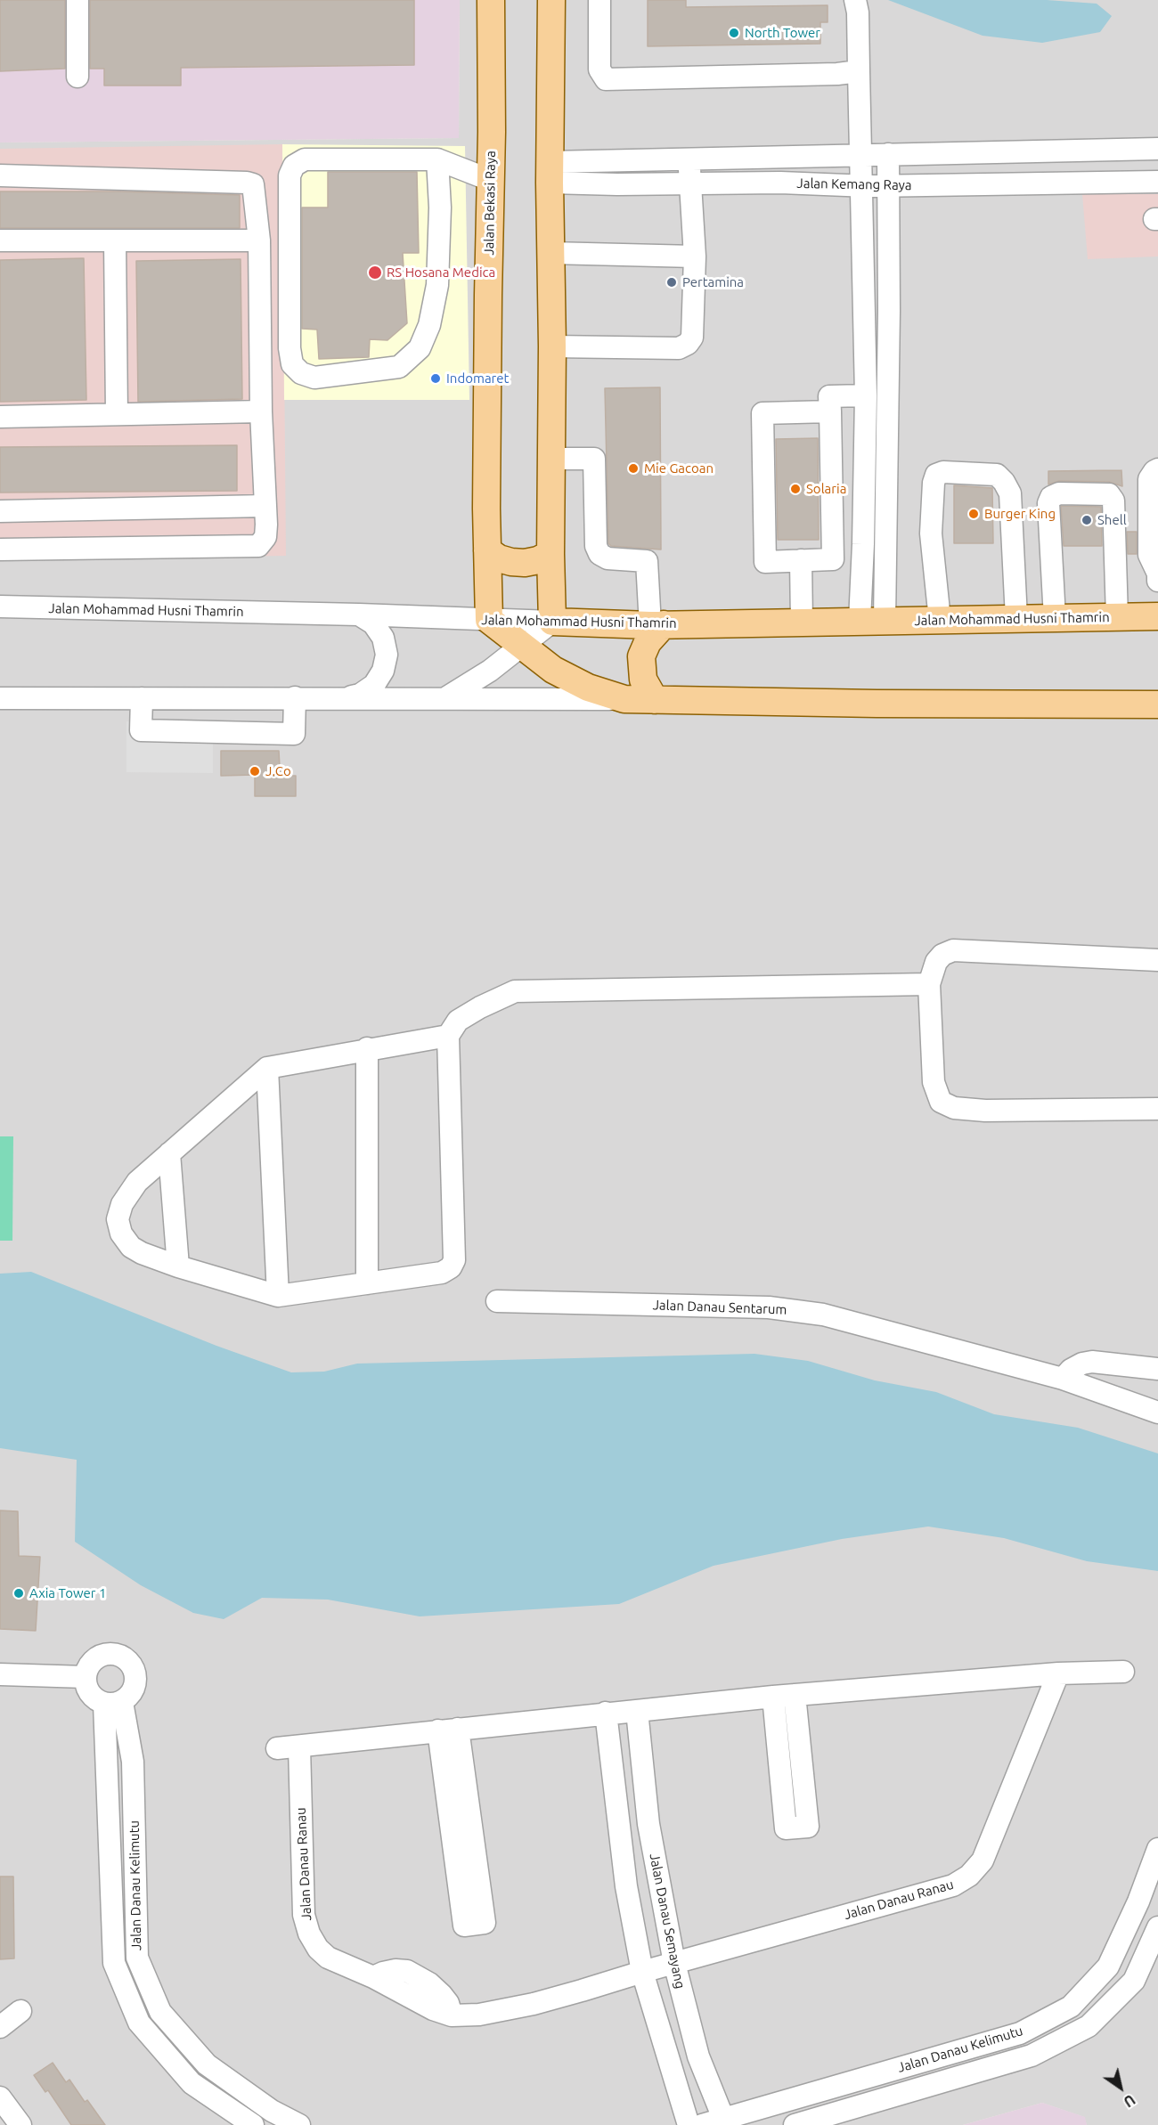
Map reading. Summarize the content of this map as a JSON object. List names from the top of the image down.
{
  "streets": {
    "main road": ["Jalan Bekasi Raya", "Jalan Mohammad Husni Thamrin"],
    "street": [
      "Jalan Kemang Raya",
      "Jalan Danau Sentarum",
      "Jalan Danau Ranau",
      "Jalan Danau Kelimutu",
      "Jalan Danau Semayang"
    ]
  },
  "crossings": [
    ["Jalan Bekasi Raya", "Jalan Mohammad Husni Thamrin"],
    ["Jalan Danau Ranau", "Jalan Danau Semayang"],
    ["Jalan Danau Kelimutu", "Jalan Danau Semayang"]
  ],
  "places": [
    "North Tower",
    "RS Hosana Medica",
    "Pertamina",
    "Indomaret",
    "Mie Gacoan",
    "Solaria",
    "Burger King",
    "Shell",
    "J.Co",
    "Axia Tower 1"
  ],
  "north": "bottom right"
}
